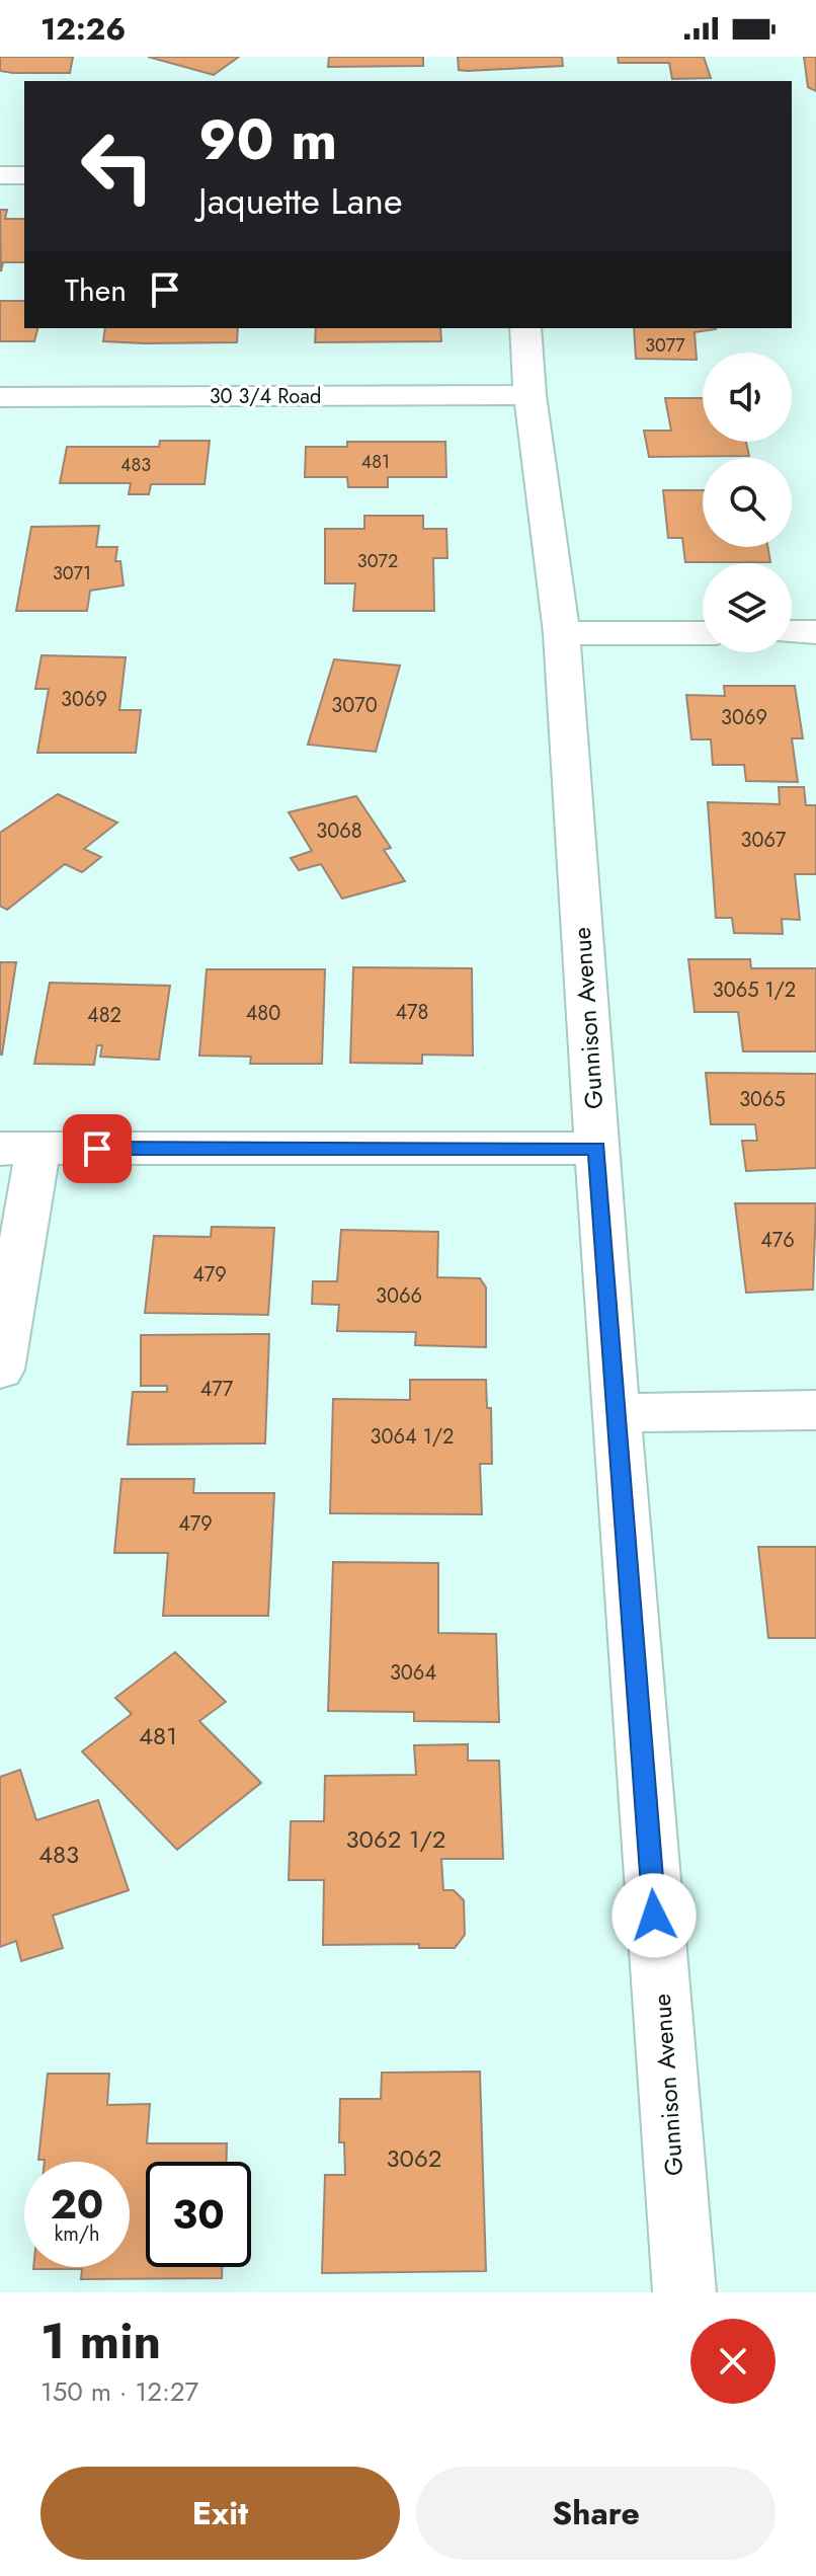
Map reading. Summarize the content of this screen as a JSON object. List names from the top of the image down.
{
  "streets": {
    "street": ["30 3/4 Road", "Gunnison Avenue"]
  },
  "crossings": [
    ["30 3/4 Road", "Gunnison Avenue"]
  ],
  "house_numbers": [
    "3077",
    "481",
    "483",
    "3072",
    "3071",
    "3069",
    "3070",
    "3069",
    "3068",
    "3067",
    "3065 1/2",
    "478",
    "480",
    "482",
    "3065",
    "476",
    "479",
    "3066",
    "477",
    "3064 1/2",
    "479",
    "3064",
    "481",
    "3062 1/2",
    "483",
    "3062"
  ],
  "page": {
    "status": "12:26",
    "turn": ["90 m", "Jaquette Lane"],
    "then": "Then",
    "speed": "20 km/h",
    "limit": "30",
    "heading": ["1 min", "150 m · 12:27"],
    "buttons": ["Exit", "Share"]
  }
}
